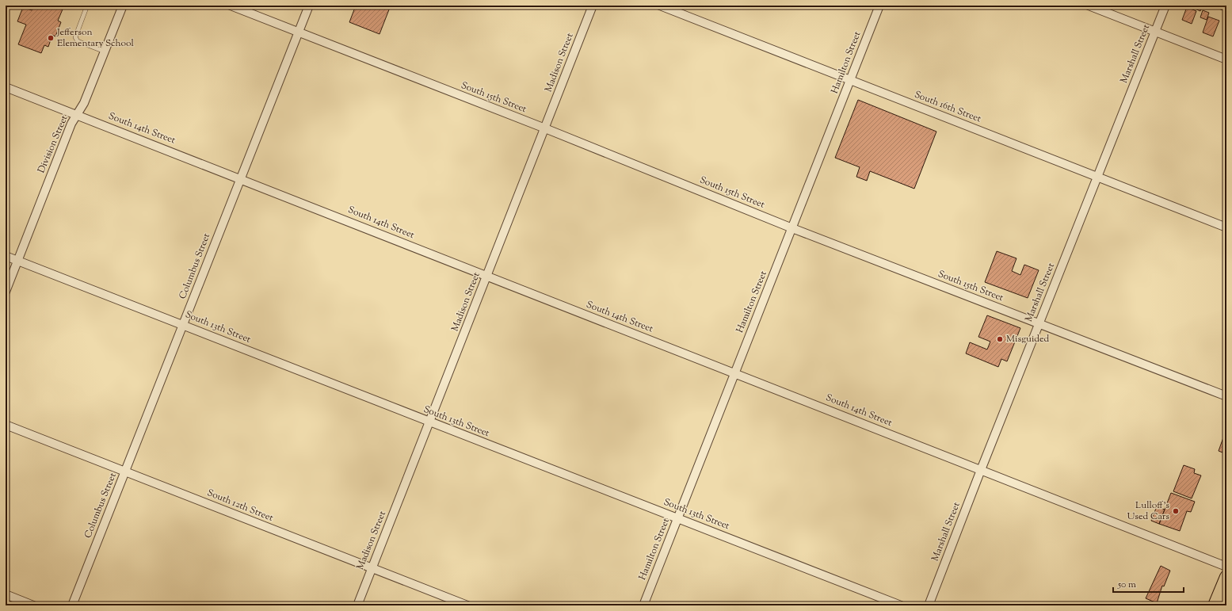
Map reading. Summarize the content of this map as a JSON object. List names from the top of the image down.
{
  "streets": {
    "street": [
      "Marshall Street",
      "Madison Street",
      "Hamilton Street",
      "South 15th Street",
      "South 16th Street",
      "South 14th Street",
      "Division Street",
      "Columbus Street",
      "South 13th Street",
      "South 12th Street"
    ]
  },
  "crossings": [
    ["Marshall Street", "South 15th Street"],
    ["Marshall Street", "South 16th Street"],
    ["Marshall Street", "South 14th Street"],
    ["Madison Street", "South 15th Street"],
    ["Madison Street", "South 14th Street"],
    ["Madison Street", "South 13th Street"],
    ["Madison Street", "South 12th Street"],
    ["Hamilton Street", "South 15th Street"],
    ["Hamilton Street", "South 16th Street"],
    ["Hamilton Street", "South 14th Street"],
    ["Hamilton Street", "South 13th Street"],
    ["South 15th Street", "Columbus Street"],
    ["South 14th Street", "Division Street"],
    ["South 14th Street", "Columbus Street"],
    ["Division Street", "South 13th Street"],
    ["Columbus Street", "South 13th Street"],
    ["Columbus Street", "South 12th Street"]
  ],
  "places": ["Jefferson Elementary School", "Misguided", "Lulloff's Used Cars"],
  "scale_bar": "50 m"
}
